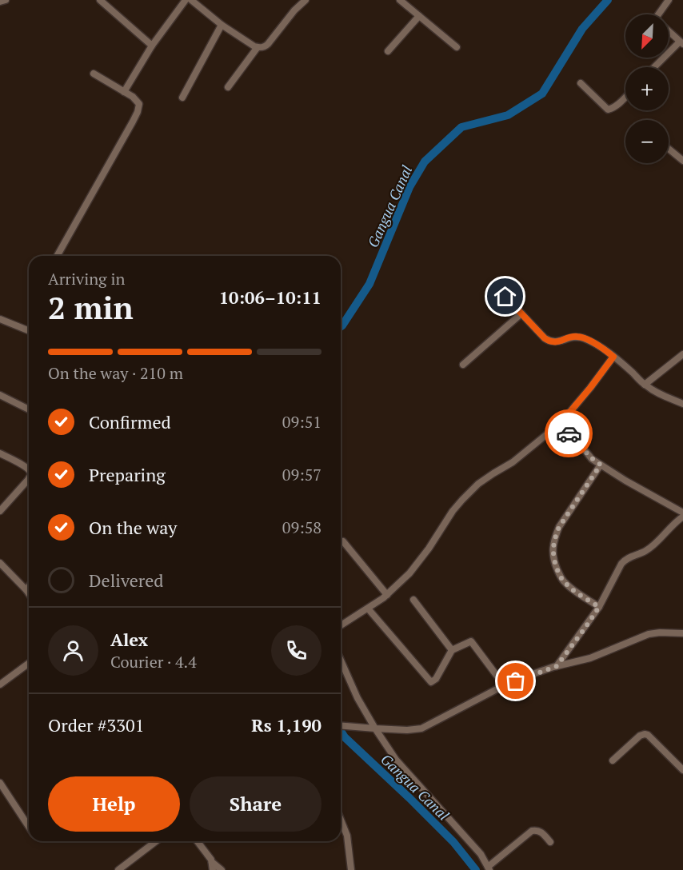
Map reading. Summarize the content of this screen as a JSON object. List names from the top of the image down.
{
  "water": ["Gangua Canal"],
  "north": "bottom left",
  "page": {
    "map_buttons": ["+", "−"],
    "heading": ["2 min", "Arriving in", "10:06–10:11"],
    "panel": [
      "Alex",
      "Courier · 4.4",
      "Order #3301",
      "Rs 1,190"
    ],
    "bar": "On the way · 210 m",
    "list": [
      ["Confirmed", "09:51"],
      ["Preparing", "09:57"],
      ["On the way", "09:58"],
      "Delivered"
    ],
    "buttons": ["Help", "Share"]
  }
}
